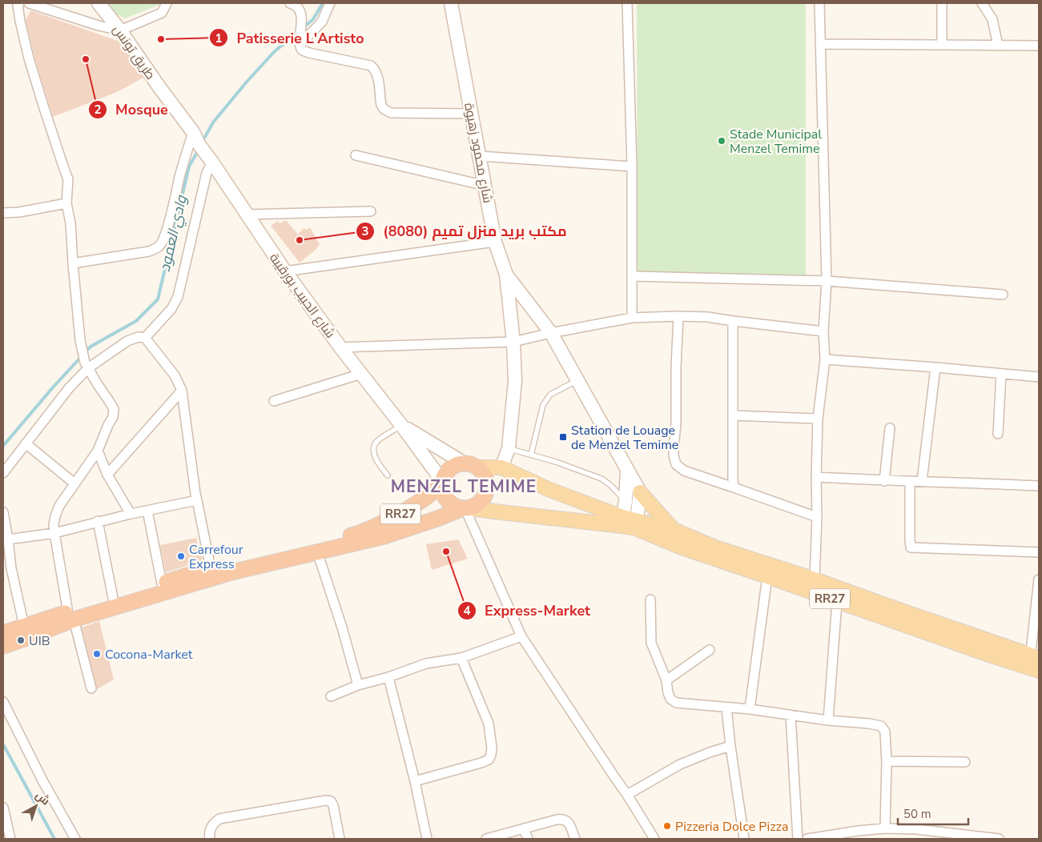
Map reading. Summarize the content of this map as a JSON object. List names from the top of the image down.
{
  "streets": {
    "highway": ["RR27"],
    "main road": ["طريق تونس", "شارع محمود زهيوة", "شارع الحبيب بورقيبة"]
  },
  "crossings": [
    ["طريق تونس", "شارع الحبيب بورقيبة"],
    ["شارع محمود زهيوة", "RR27"],
    ["شارع الحبيب بورقيبة", "RR27"]
  ],
  "districts": ["MENZEL TEMIME"],
  "water": ["وادي العمود"],
  "places": {
    "other": [
      "Patisserie L'Artisto",
      "Mosque",
      "Stade Municipal Menzel Temime",
      "مكتب بريد منزل تميم (8080)",
      "Express-Market",
      "Carrefour Express",
      "UIB",
      "Cocona-Market",
      "Pizzeria Dolce Pizza"
    ],
    "transit": ["Station de Louage de Menzel Temime"]
  },
  "scale_bar": "50 m",
  "north": "top right"
}
